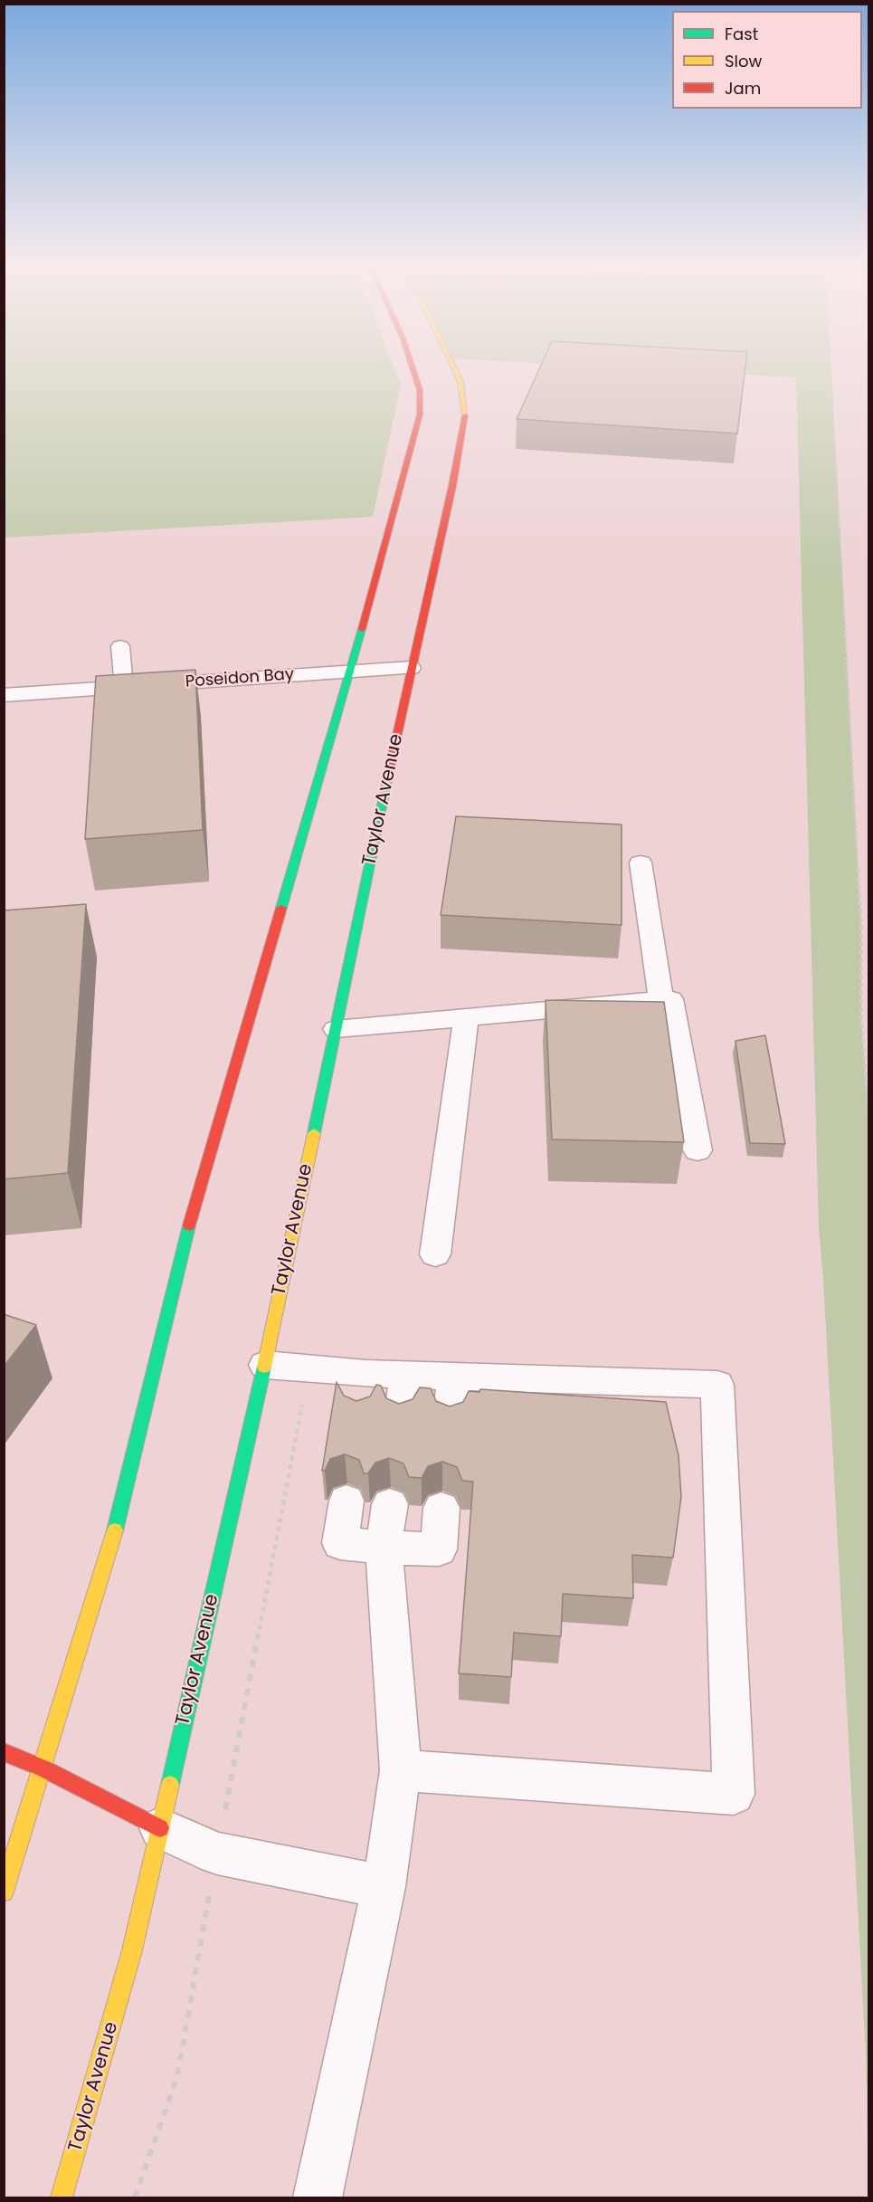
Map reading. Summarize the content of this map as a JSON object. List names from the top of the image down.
{
  "streets": {
    "main road": ["Taylor Avenue"],
    "street": ["Poseidon Bay"]
  },
  "crossings": [
    ["Poseidon Bay", "Taylor Avenue"]
  ],
  "legend": ["Fast", "Slow", "Jam"]
}
